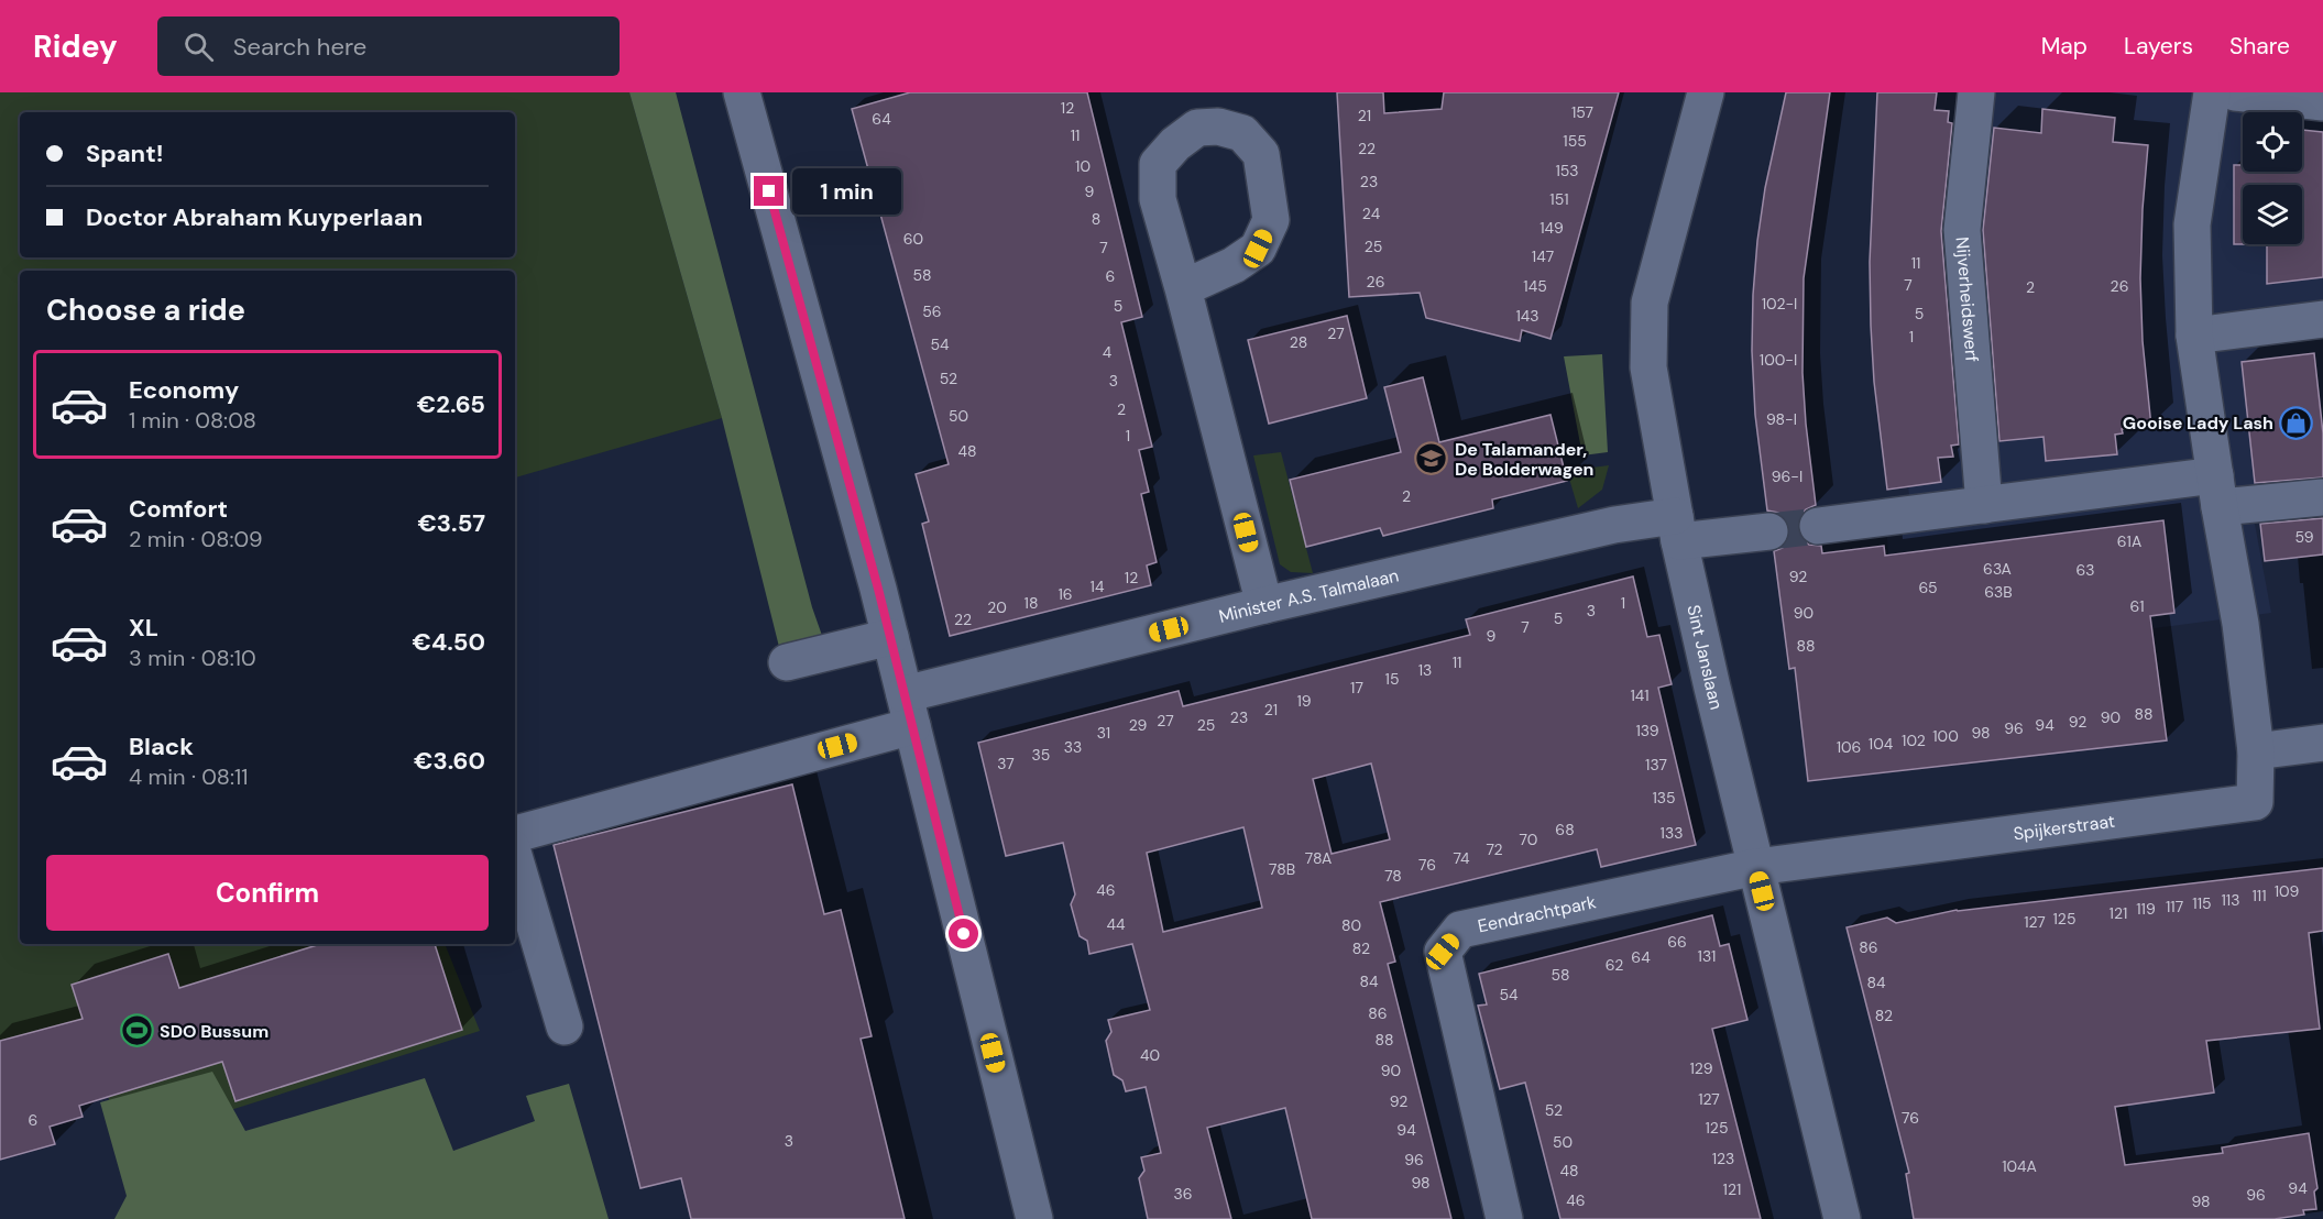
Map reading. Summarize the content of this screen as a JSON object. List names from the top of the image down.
{
  "streets": {
    "street": [
      "Nijverheidswerf",
      "Minister A.S. Talmalaan",
      "Sint Janslaan",
      "Spijkerstraat",
      "Eendrachtpark"
    ]
  },
  "crossings": [
    ["Minister A.S. Talmalaan", "Sint Janslaan"],
    ["Sint Janslaan", "Spijkerstraat"],
    ["Sint Janslaan", "Eendrachtpark"],
    ["Spijkerstraat", "Eendrachtpark"]
  ],
  "places": {
    "shop": ["Gooise Lady Lash"],
    "school or university": ["De Talamander, De Bolderwagen"],
    "sports": ["SDO Bussum"]
  },
  "house_numbers": [
    "12",
    "157",
    "21",
    "64",
    "11",
    "155",
    "22",
    "10",
    "153",
    "23",
    "9",
    "151",
    "24",
    "8",
    "149",
    "60",
    "25",
    "7",
    "147",
    "11",
    "58",
    "6",
    "26",
    "7",
    "145",
    "26",
    "2",
    "102-I",
    "5",
    "56",
    "5",
    "143",
    "27",
    "1",
    "28",
    "54",
    "4",
    "100-I",
    "52",
    "3",
    "2",
    "50",
    "98-I",
    "1",
    "48",
    "96-I",
    "2",
    "59",
    "61A",
    "63A",
    "63",
    "92",
    "12",
    "14",
    "65",
    "63B",
    "16",
    "18",
    "1",
    "61",
    "20",
    "3",
    "90",
    "5",
    "22",
    "7",
    "9",
    "88",
    "11",
    "13",
    "15",
    "17",
    "141",
    "19",
    "21",
    "88",
    "23",
    "90",
    "27",
    "92",
    "29",
    "25",
    "94",
    "96",
    "139",
    "31",
    "98",
    "100",
    "102",
    "104",
    "33",
    "106",
    "35",
    "37",
    "137",
    "135",
    "68",
    "133",
    "70",
    "72",
    "78A",
    "74",
    "76",
    "78B",
    "78",
    "46",
    "109",
    "111",
    "113",
    "115",
    "117",
    "119",
    "121",
    "125",
    "127",
    "44",
    "80",
    "66",
    "86",
    "82",
    "131",
    "64",
    "62",
    "58",
    "84",
    "84",
    "54",
    "86",
    "82",
    "88",
    "40",
    "129",
    "90",
    "127",
    "92",
    "52",
    "76",
    "6",
    "125",
    "94",
    "3",
    "50",
    "123",
    "96",
    "104A",
    "48",
    "98",
    "94",
    "121",
    "36",
    "96",
    "46",
    "98"
  ],
  "page": {
    "header": "Ridey",
    "search": "Search here",
    "nav": ["Map", "Layers", "Share"],
    "banner": ["Spant!", "Doctor Abraham Kuyperlaan"],
    "bubble": "1 min",
    "heading": "Choose a ride",
    "list": [
      {
        "name": "Economy",
        "note": "1 min · 08:08",
        "value": "€2.65"
      },
      {
        "name": "Comfort",
        "note": "2 min · 08:09",
        "value": "€3.57"
      },
      {
        "name": "XL",
        "note": "3 min · 08:10",
        "value": "€4.50"
      },
      {
        "name": "Black",
        "note": "4 min · 08:11",
        "value": "€3.60"
      }
    ],
    "buttons": "Confirm"
  }
}
